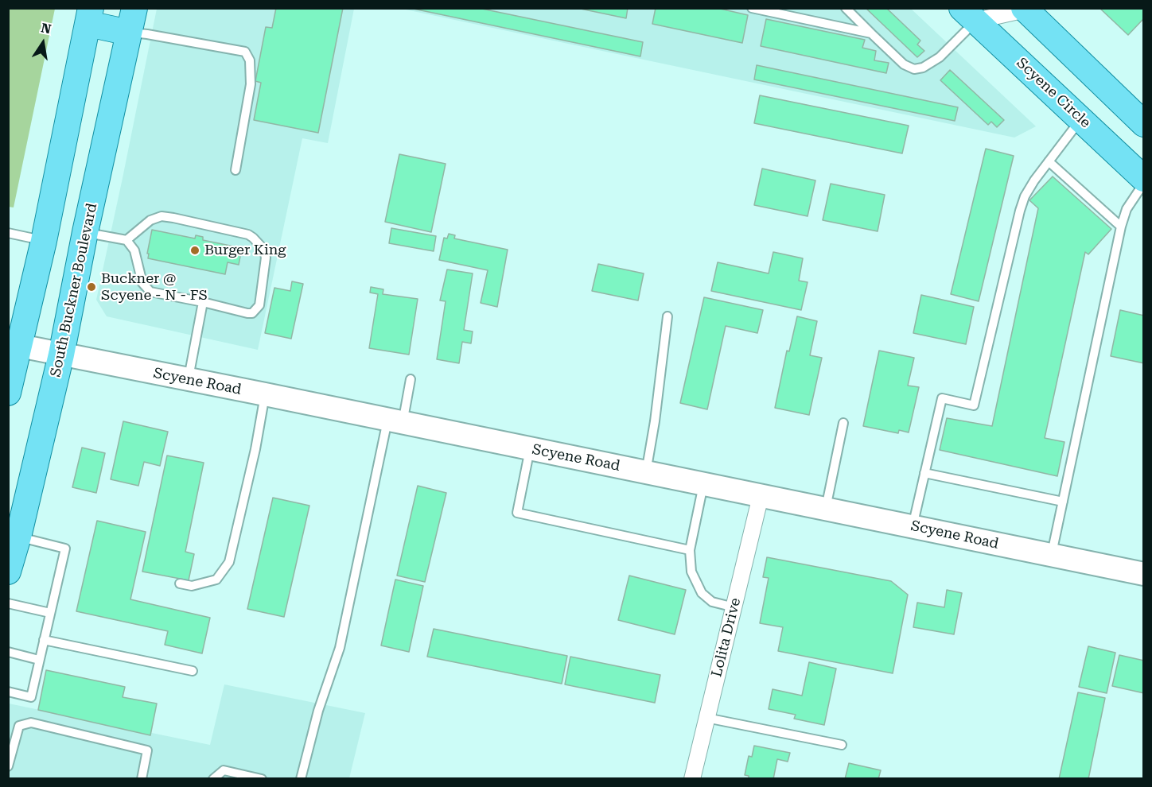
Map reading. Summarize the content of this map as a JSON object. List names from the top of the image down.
{
  "streets": {
    "main road": ["Scyene Circle", "South Buckner Boulevard"],
    "street": ["Scyene Road", "Lolita Drive"]
  },
  "crossings": [
    ["South Buckner Boulevard", "Scyene Road"],
    ["Scyene Road", "Lolita Drive"]
  ],
  "places": ["Burger King", "Buckner @ Scyene - N - FS"],
  "north": "top"
}
